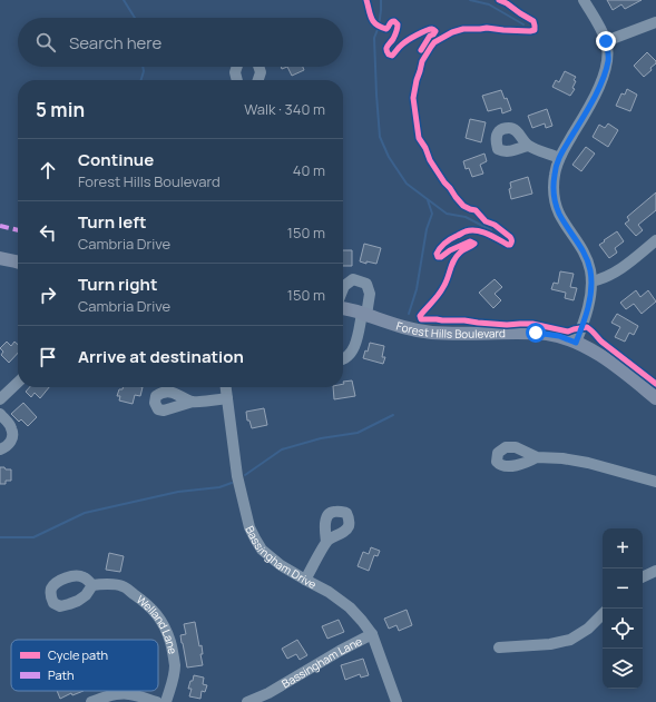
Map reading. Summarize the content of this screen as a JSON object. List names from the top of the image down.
{
  "streets": {
    "main road": ["Forest Hills Boulevard"],
    "street": ["Bassingham Drive", "Welland Lane", "Bassingham Lane"]
  },
  "crossings": [
    ["Bassingham Drive", "Bassingham Lane"]
  ],
  "legend": ["Cycle path", "Path"],
  "page": {
    "search": "Search here",
    "heading": ["5 min", "Walk · 340 m"],
    "list": [
      ["Continue", "Forest Hills Boulevard", "40 m"],
      ["Turn left", "Cambria Drive", "150 m"],
      ["Turn right", "Cambria Drive", "150 m"],
      "Arrive at destination"
    ],
    "map_buttons": ["+", "−"]
  }
}
